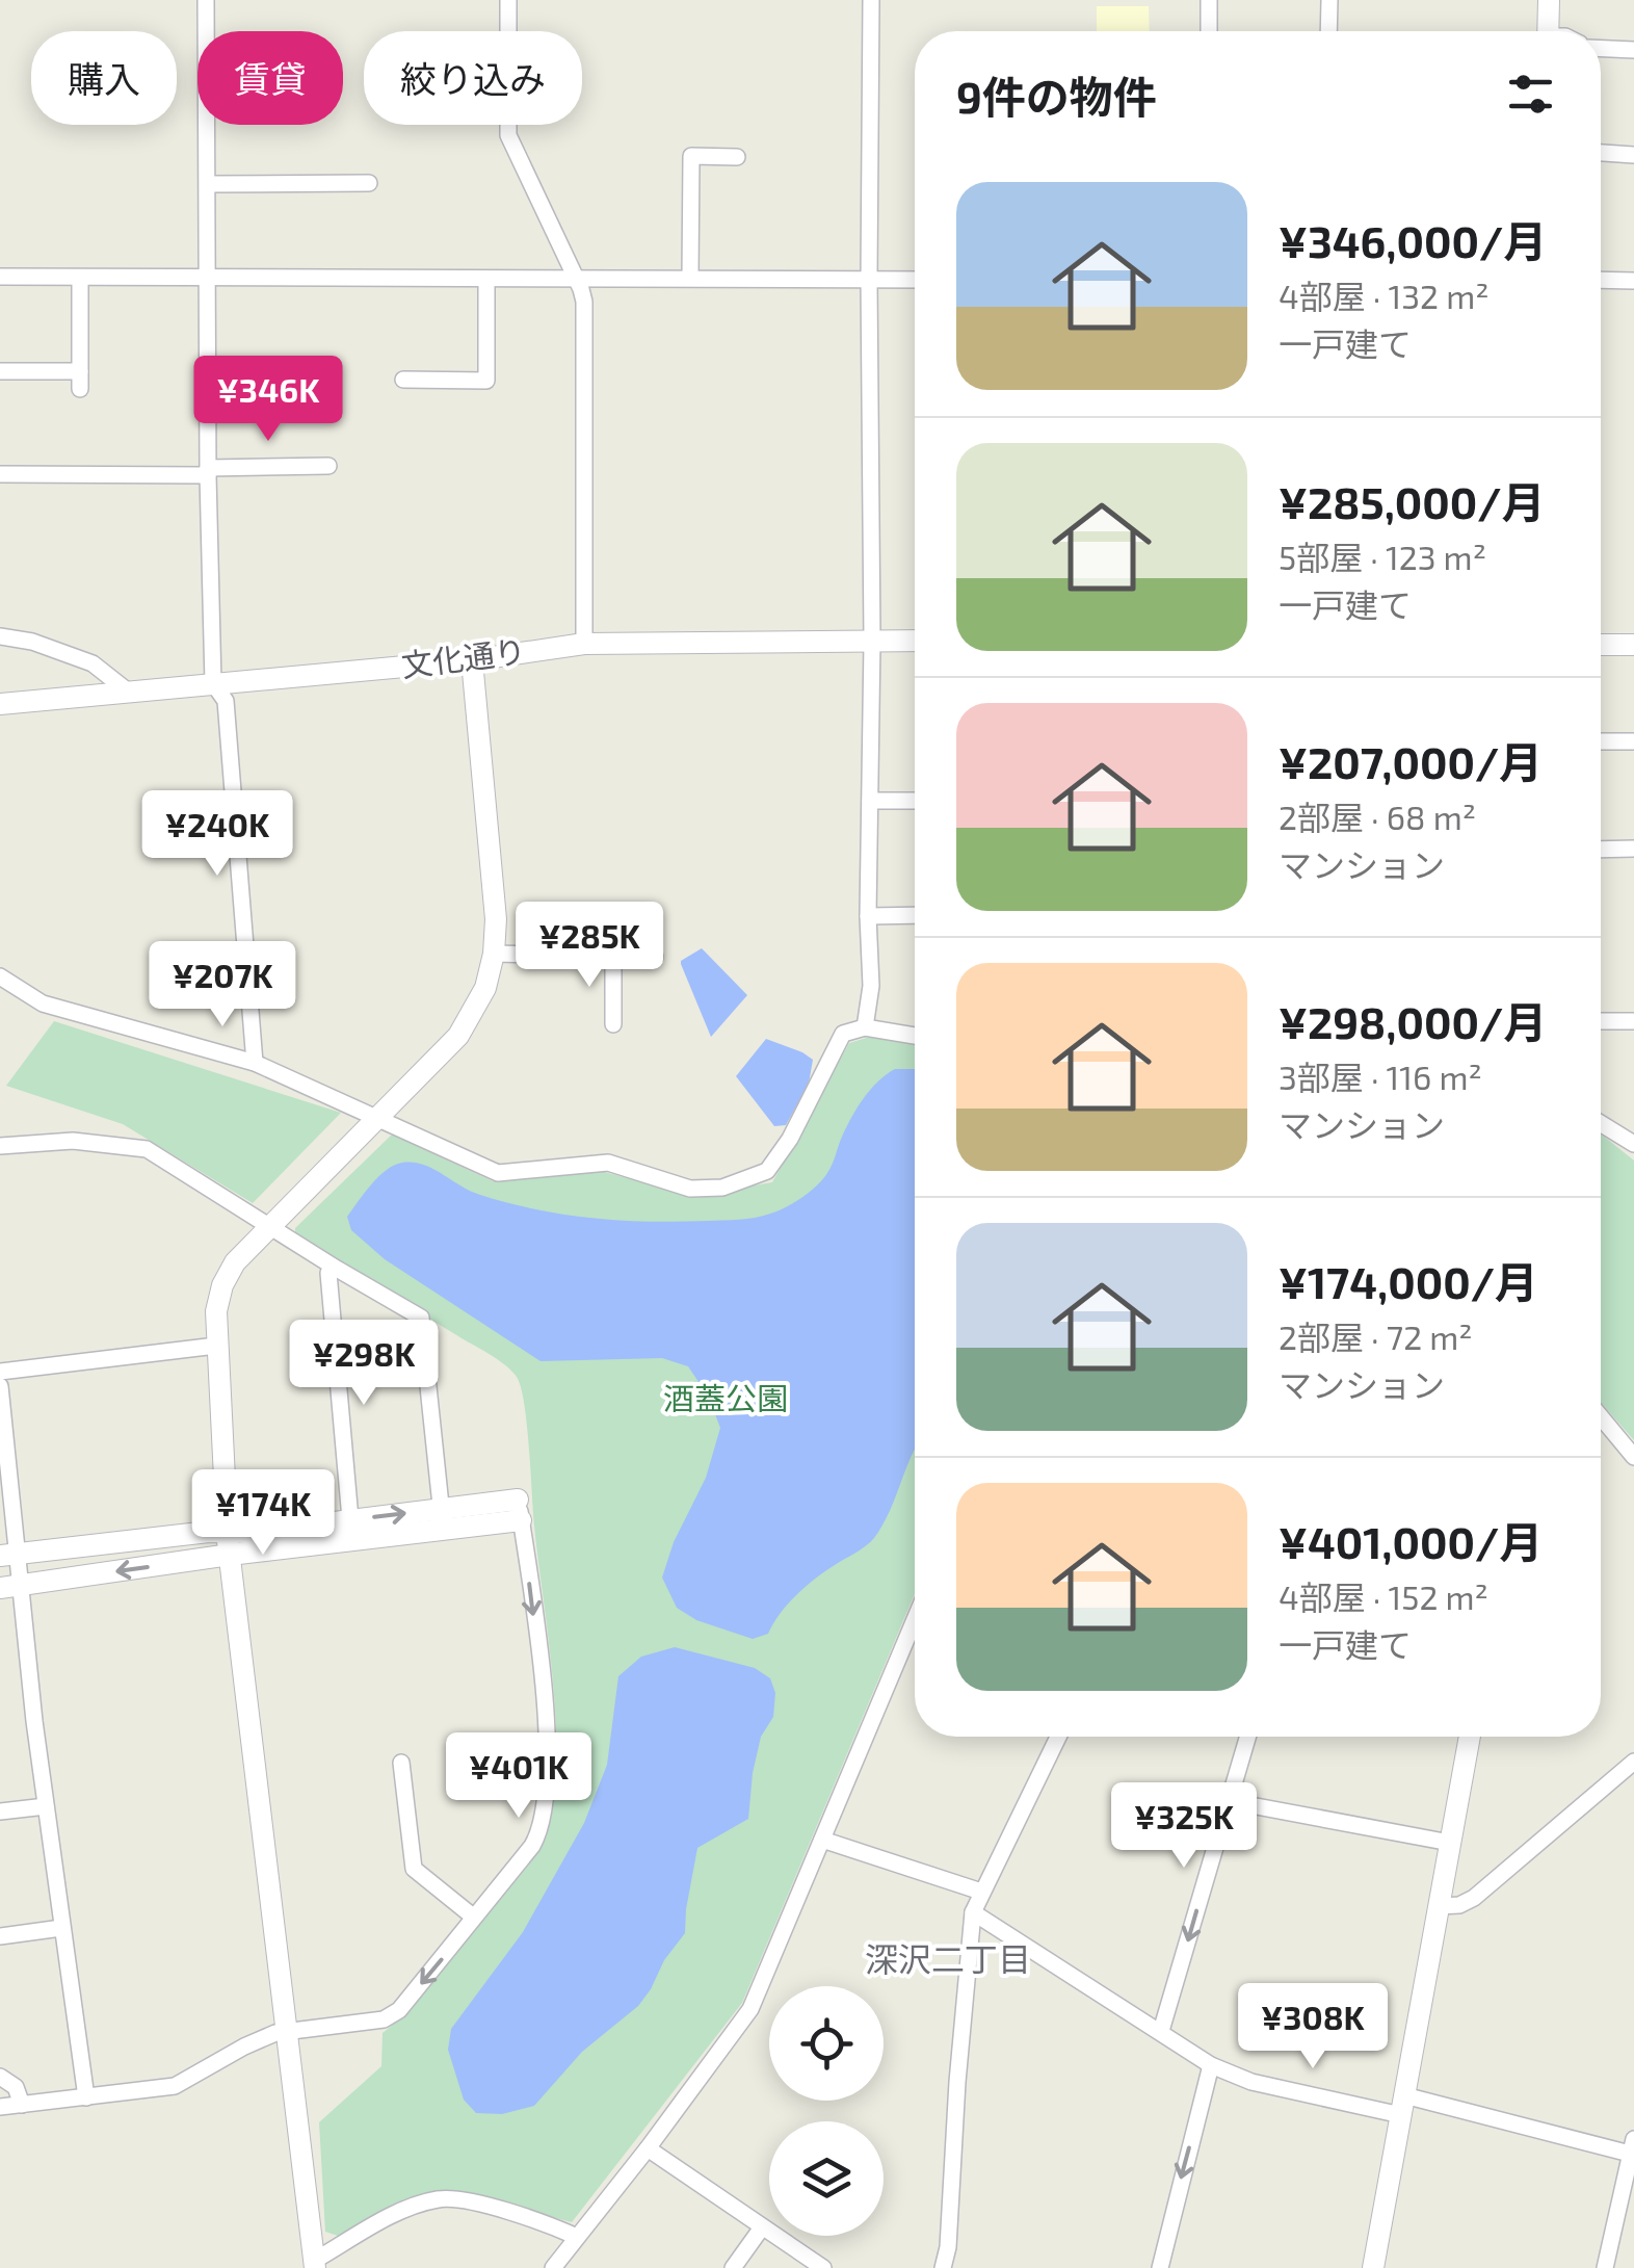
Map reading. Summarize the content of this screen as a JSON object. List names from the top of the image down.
{
  "streets": {
    "street": ["文化通り"]
  },
  "districts": ["深沢二丁目"],
  "parks": ["酒蓋公園"],
  "page": {
    "chip": ["購入", "賃貸", "絞り込み"],
    "heading": "9件の物件",
    "list": [
      {
        "name": "¥346,000/月",
        "note": "4部屋 · 132 m² · 一戸建て"
      },
      {
        "name": "¥285,000/月",
        "note": "5部屋 · 123 m² · 一戸建て"
      },
      {
        "name": "¥207,000/月",
        "note": "2部屋 · 68 m² · マンション"
      },
      {
        "name": "¥298,000/月",
        "note": "3部屋 · 116 m² · マンション"
      },
      {
        "name": "¥174,000/月",
        "note": "2部屋 · 72 m² · マンション"
      },
      {
        "name": "¥401,000/月",
        "note": "4部屋 · 152 m² · 一戸建て"
      }
    ],
    "price": [
      "¥346K",
      "¥240K",
      "¥285K",
      "¥207K",
      "¥298K",
      "¥174K",
      "¥401K",
      "¥325K",
      "¥308K"
    ]
  }
}
